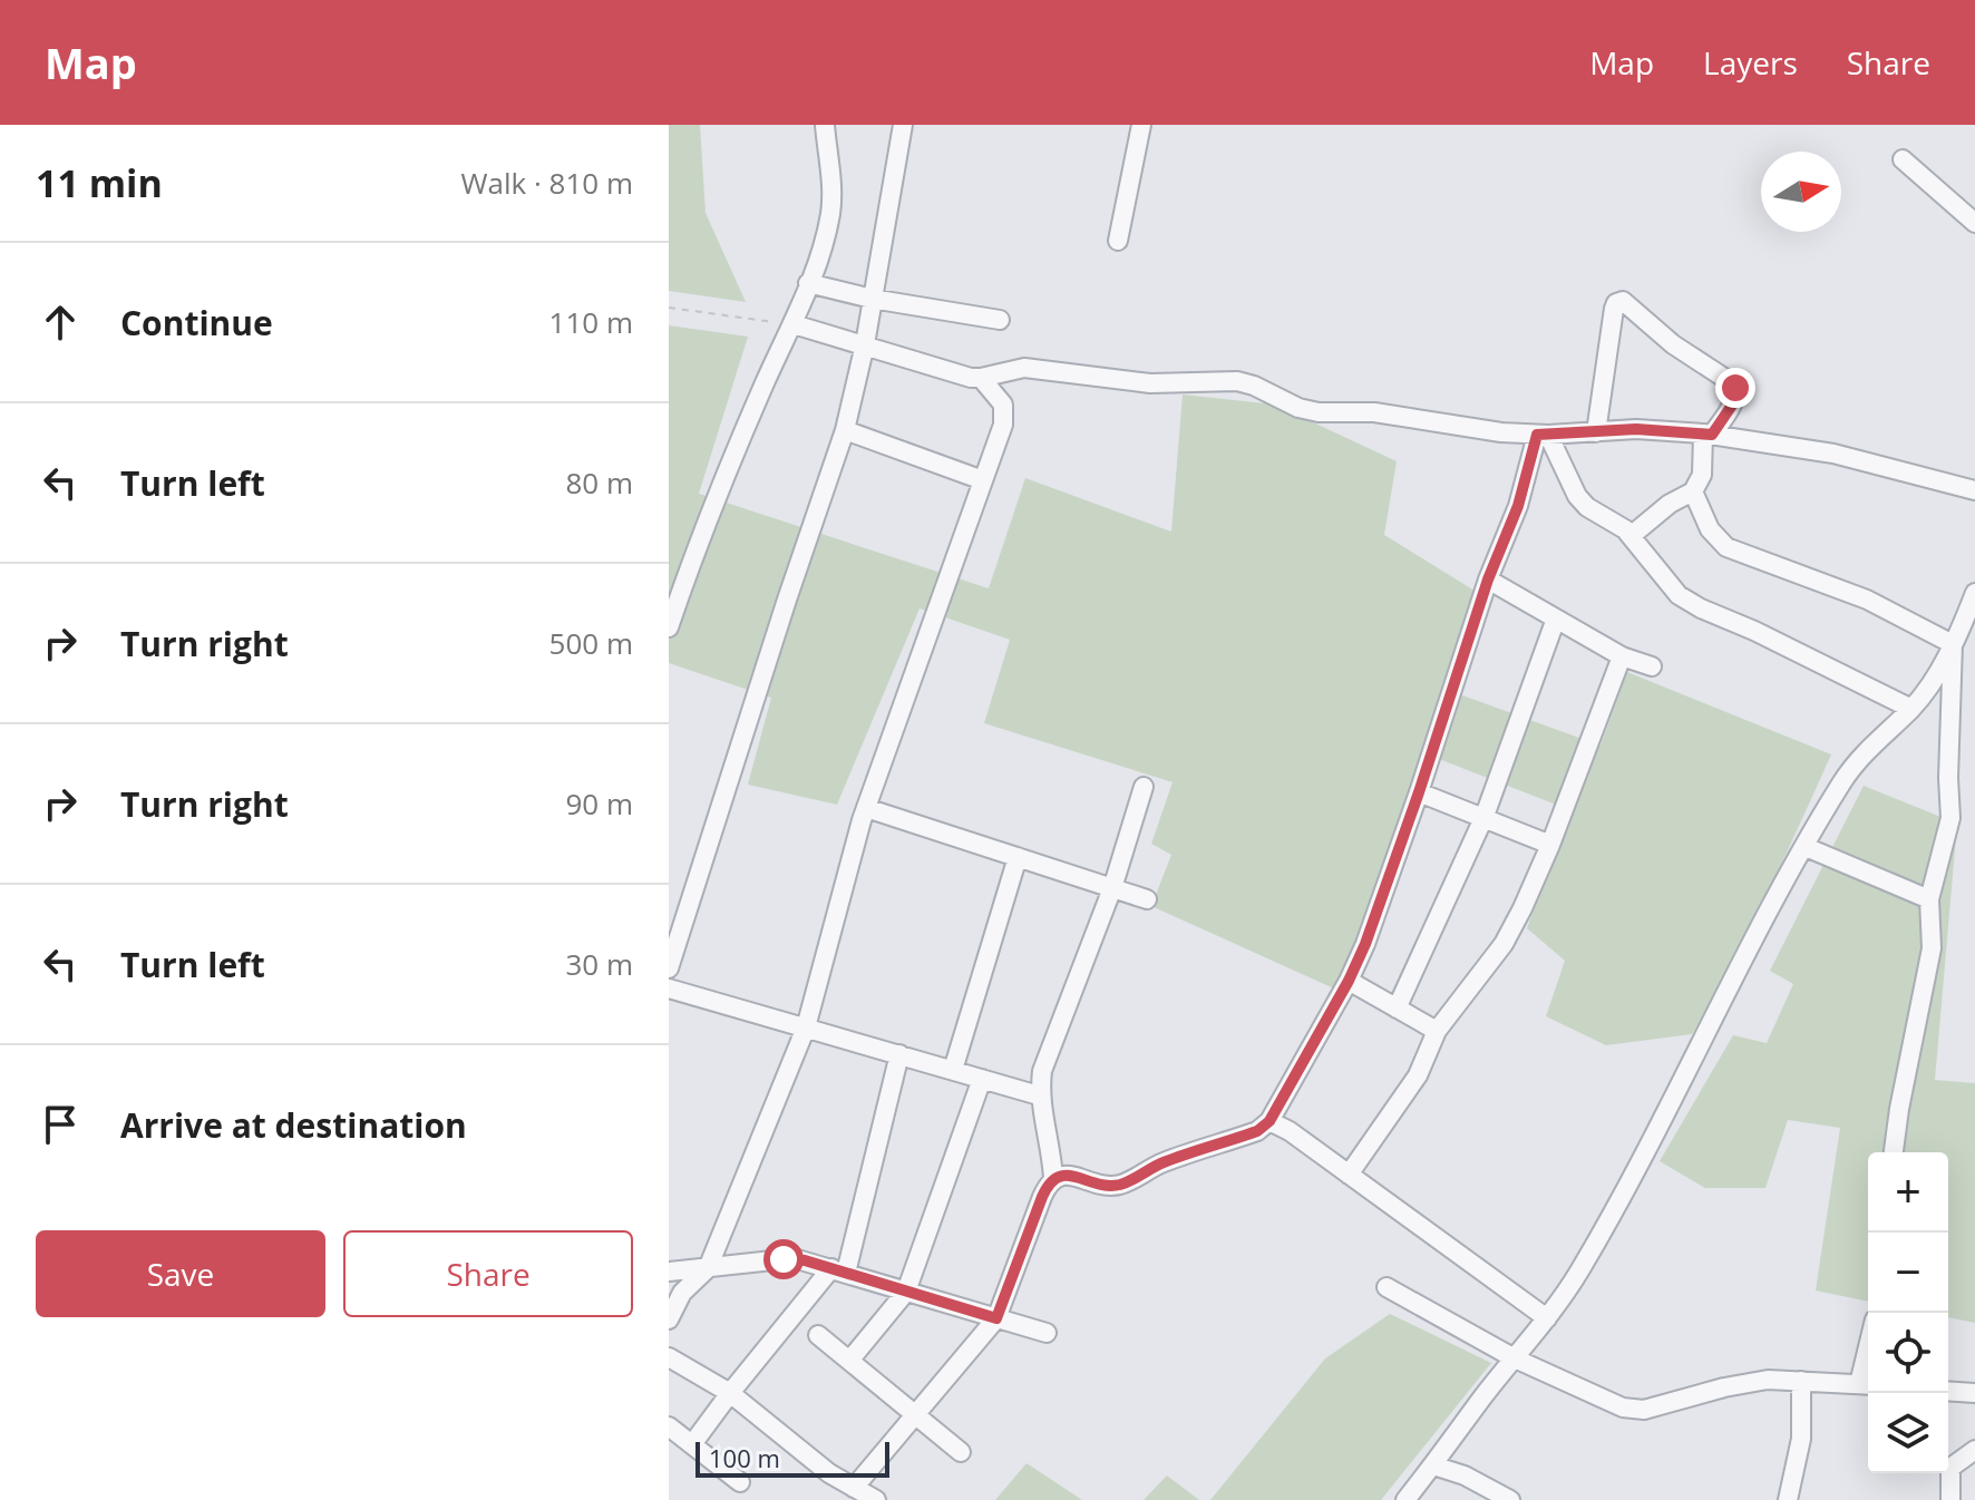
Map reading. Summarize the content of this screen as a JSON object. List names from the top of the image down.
{
  "scale_bar": "100 m",
  "north": "right",
  "page": {
    "header": "Map",
    "nav": ["Map", "Layers", "Share"],
    "heading": ["11 min", "Walk · 810 m"],
    "list": [
      ["Continue", "110 m"],
      ["Turn left", "80 m"],
      ["Turn right", "500 m"],
      ["Turn right", "90 m"],
      ["Turn left", "30 m"],
      "Arrive at destination"
    ],
    "map_buttons": ["+", "−"],
    "buttons": ["Save", "Share"],
    "scale": "100 m"
  }
}
